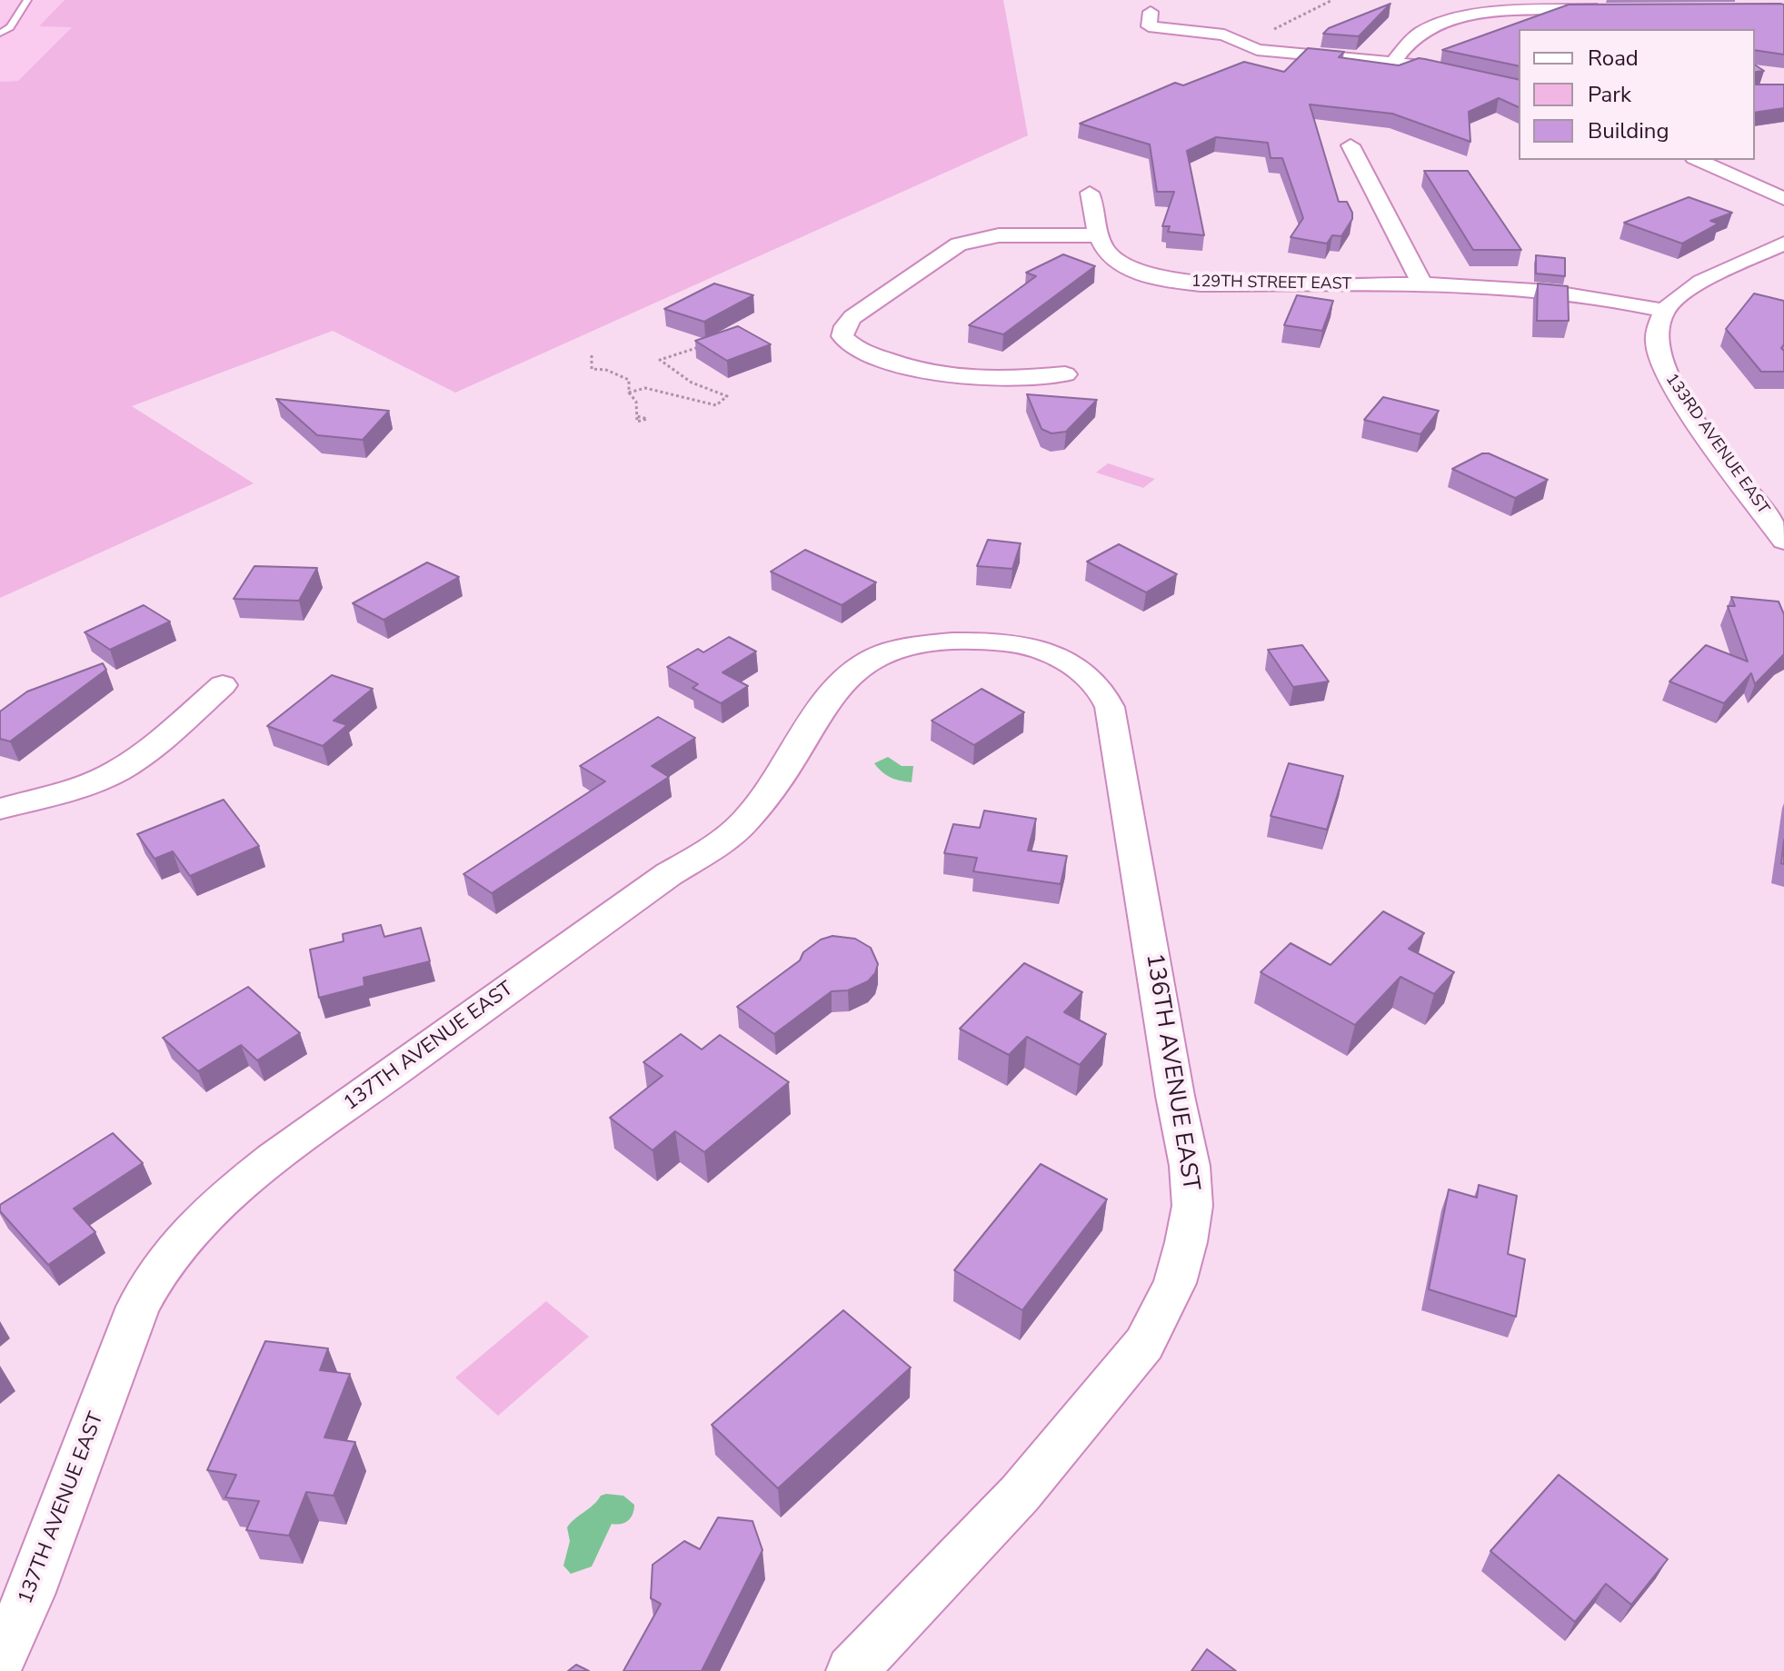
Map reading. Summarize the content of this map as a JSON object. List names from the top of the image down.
{
  "streets": {
    "street": [
      "129TH STREET EAST",
      "133RD AVENUE EAST",
      "137TH AVENUE EAST",
      "136TH AVENUE EAST"
    ]
  },
  "crossings": [
    ["129TH STREET EAST", "133RD AVENUE EAST"],
    ["137TH AVENUE EAST", "136TH AVENUE EAST"]
  ],
  "legend": ["Road", "Park", "Building"]
}
